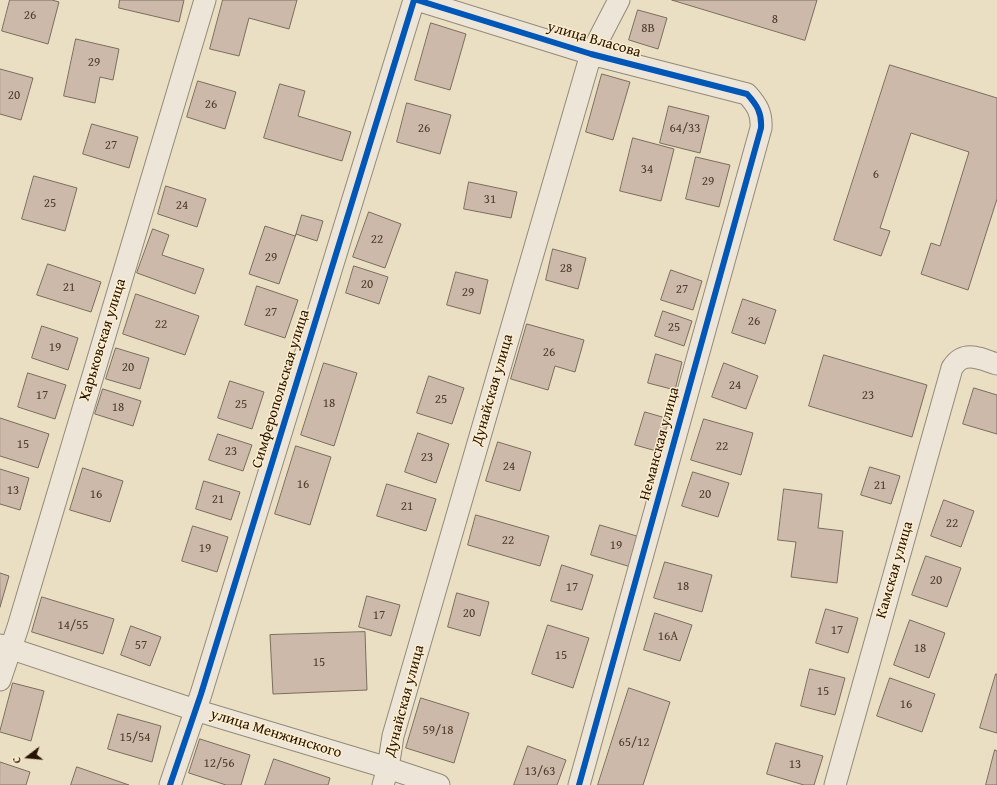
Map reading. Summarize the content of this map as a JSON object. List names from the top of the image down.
{
  "streets": {
    "street": [
      "улица Власова",
      "Харьковская улица",
      "Симферопольская улица",
      "Дунайская улица",
      "Неманская улица",
      "Камская улица",
      "улица Менжинского"
    ]
  },
  "crossings": [
    ["улица Власова", "Дунайская улица"],
    ["улица Власова", "Неманская улица"],
    ["Харьковская улица", "улица Менжинского"],
    ["Симферопольская улица", "улица Менжинского"],
    ["Дунайская улица", "улица Менжинского"]
  ],
  "house_numbers": [
    "26",
    "8",
    "8В",
    "29",
    "20",
    "26",
    "26",
    "64/33",
    "27",
    "34",
    "6",
    "29",
    "31",
    "25",
    "24",
    "22",
    "29",
    "28",
    "20",
    "21",
    "27",
    "29",
    "27",
    "26",
    "22",
    "25",
    "19",
    "26",
    "20",
    "24",
    "17",
    "23",
    "25",
    "18",
    "25",
    "18",
    "15",
    "22",
    "23",
    "23",
    "24",
    "16",
    "21",
    "13",
    "16",
    "20",
    "21",
    "21",
    "22",
    "22",
    "19",
    "19",
    "20",
    "18",
    "17",
    "20",
    "17",
    "14/55",
    "17",
    "16А",
    "57",
    "18",
    "15",
    "15",
    "15",
    "16",
    "59/18",
    "15/54",
    "65/12",
    "12/56",
    "13",
    "13/63"
  ],
  "north": "left"
}
